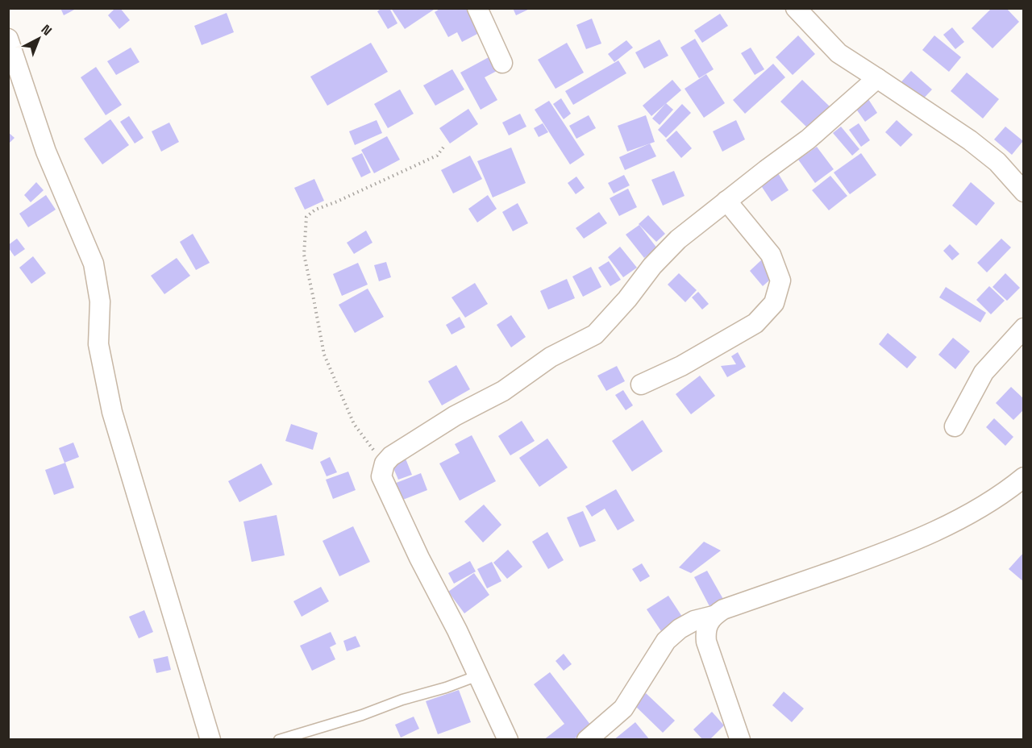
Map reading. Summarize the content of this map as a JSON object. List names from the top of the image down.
{
  "north": "top right"
}
